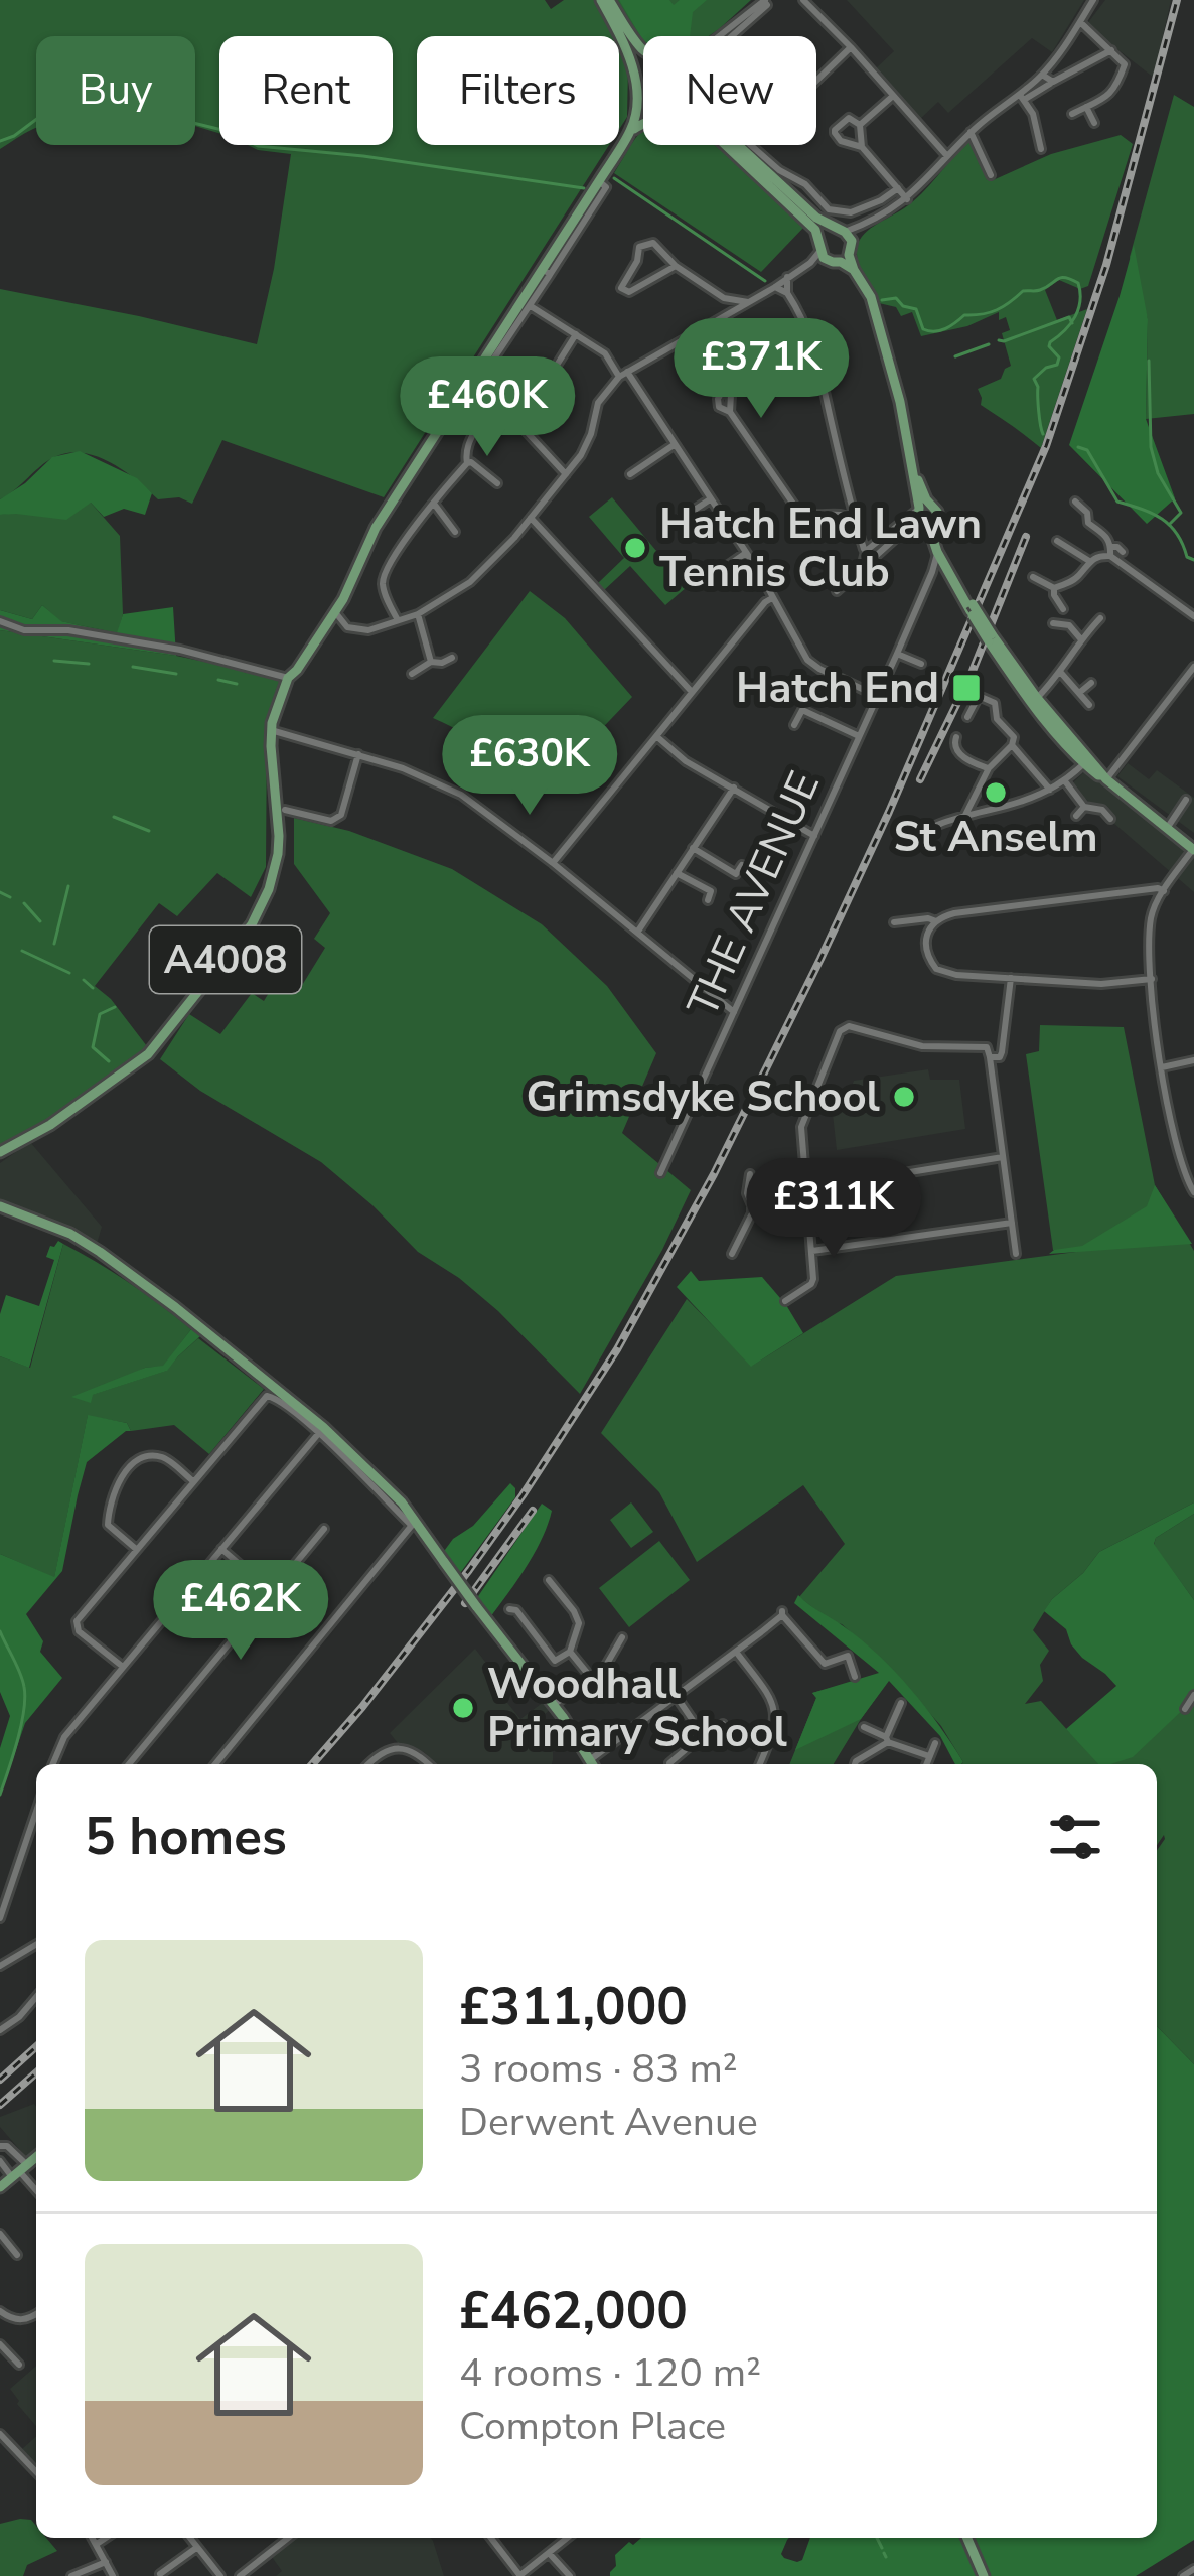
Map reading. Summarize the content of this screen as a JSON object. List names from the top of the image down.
{
  "streets": {
    "main road": ["A4008"],
    "street": ["THE AVENUE"]
  },
  "places": {
    "other": [
      "Hatch End Lawn Tennis Club",
      "St Anselm",
      "Grimsdyke School",
      "Woodhall Primary School"
    ],
    "transit": ["Hatch End"]
  },
  "page": {
    "chip": [
      "Buy",
      "Rent",
      "Filters",
      "New"
    ],
    "price": [
      "£371K",
      "£460K",
      "£630K",
      "£311K",
      "£462K"
    ],
    "heading": "5 homes",
    "list": [
      {
        "name": "£311,000",
        "note": "3 rooms · 83 m² · Derwent Avenue"
      },
      {
        "name": "£462,000",
        "note": "4 rooms · 120 m² · Compton Place"
      }
    ]
  }
}
